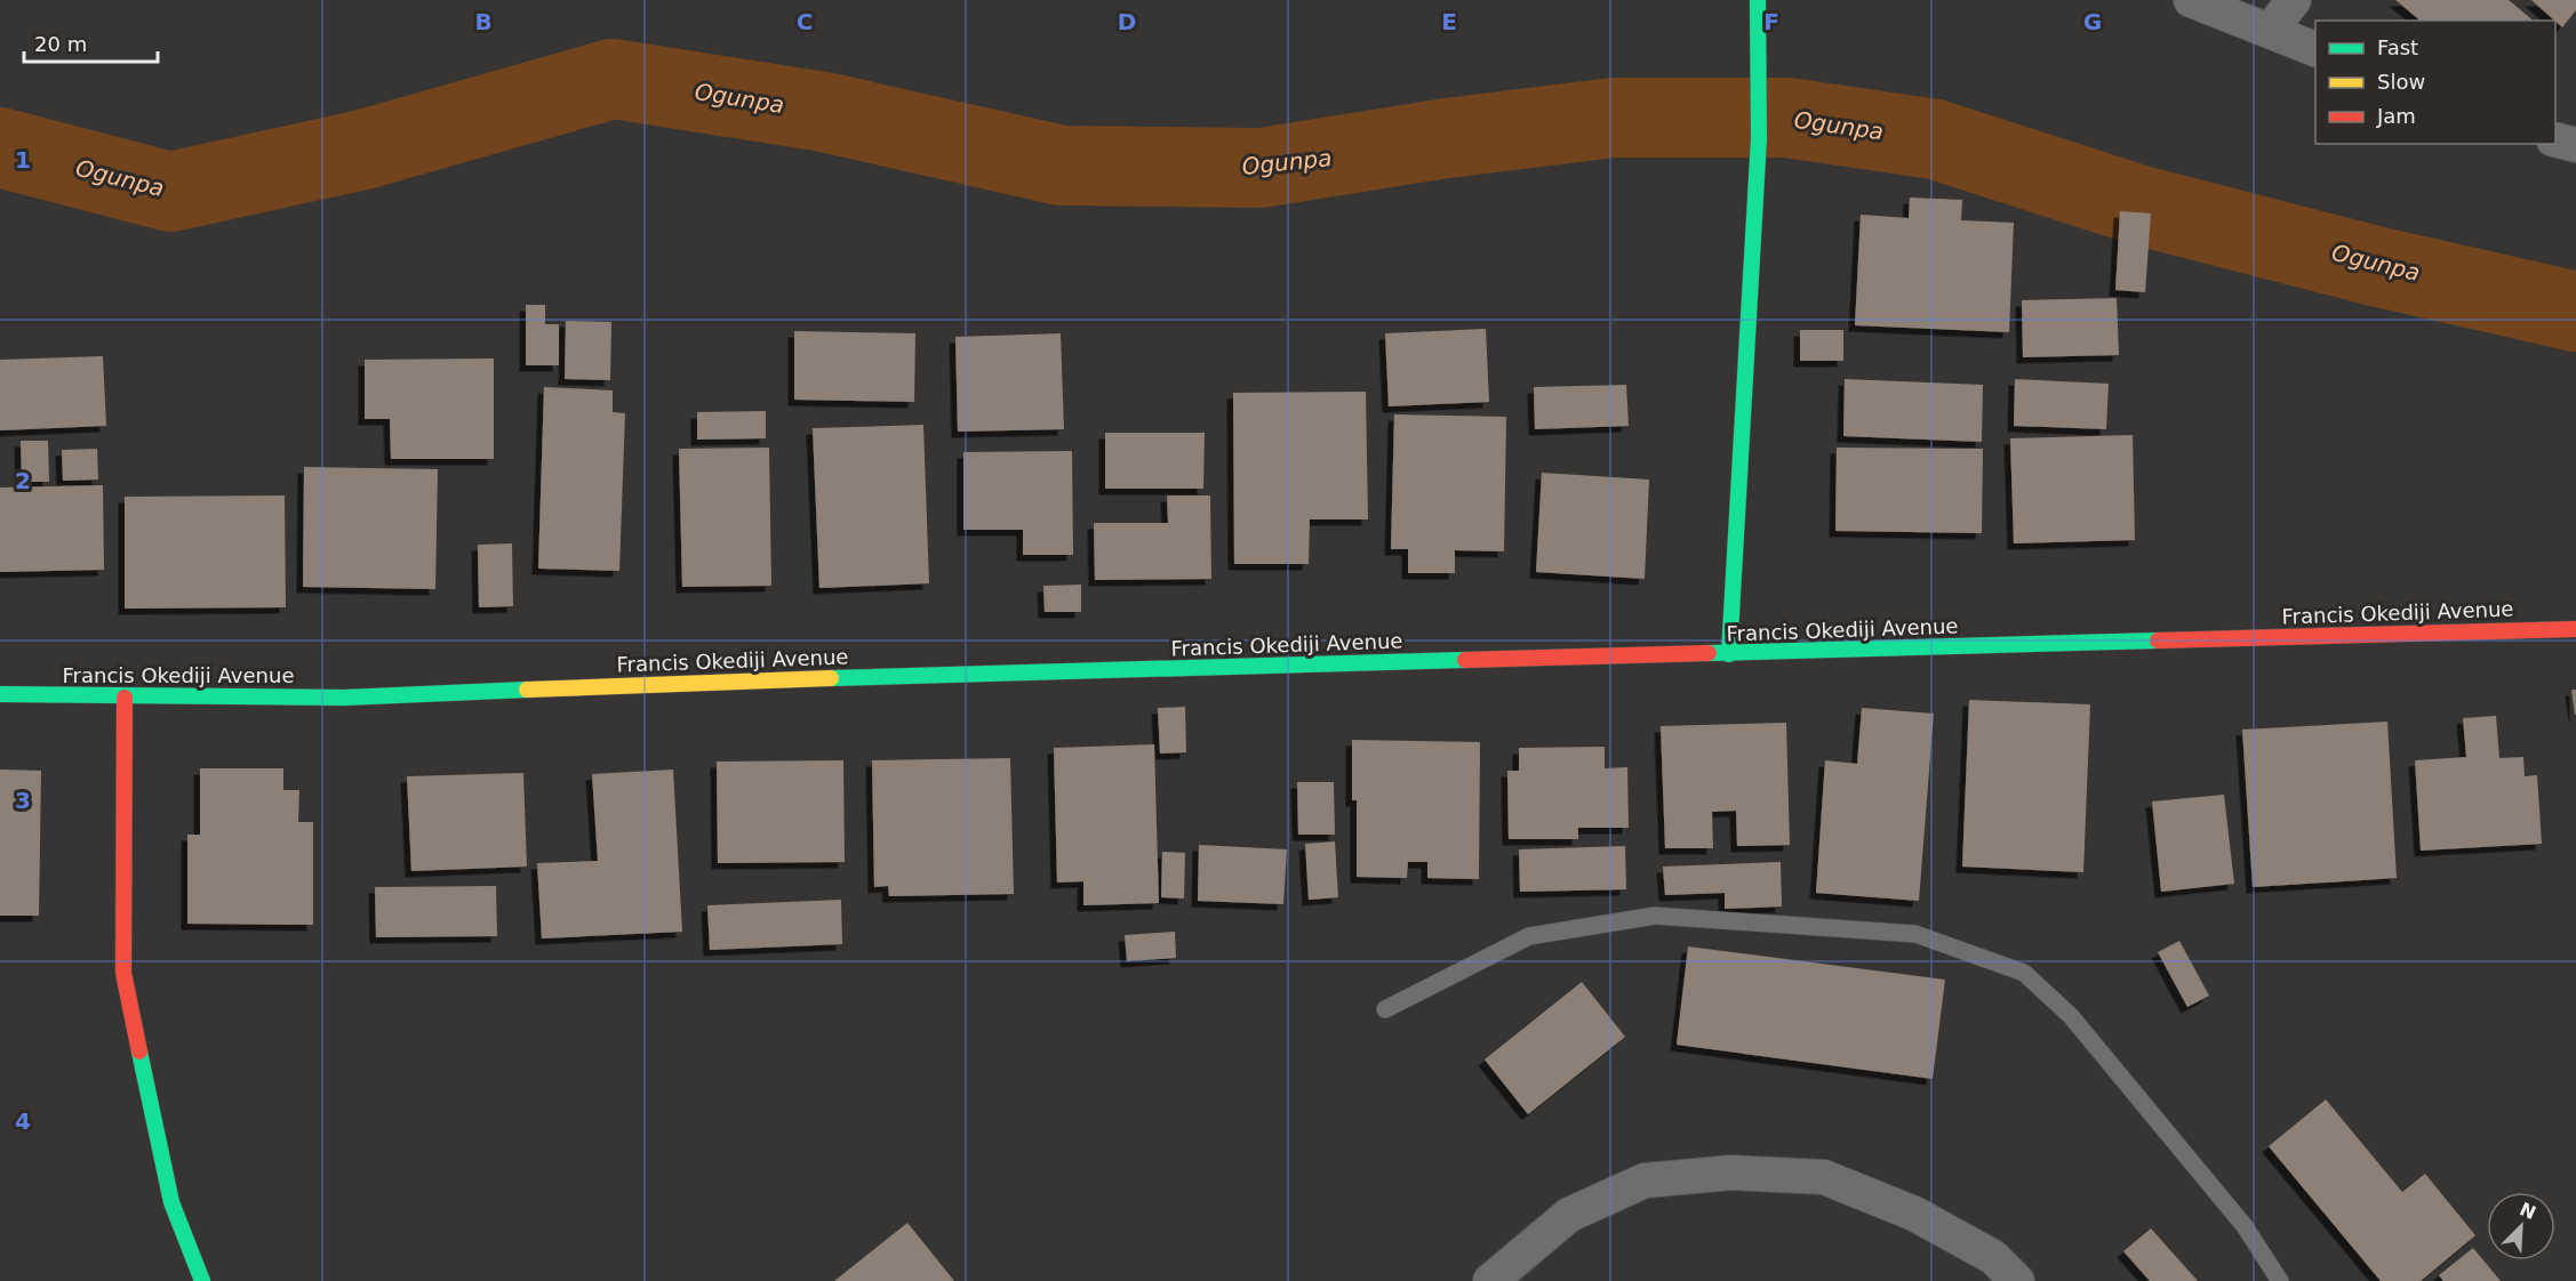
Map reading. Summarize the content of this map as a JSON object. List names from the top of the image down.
{
  "streets": {
    "street": ["Francis Okediji Avenue"]
  },
  "water": ["Ogunpa"],
  "legend": ["Fast", "Slow", "Jam"],
  "scale_bar": "20 m",
  "north": "top right",
  "grid": {
    "columns": [
      "B",
      "C",
      "D",
      "E",
      "F",
      "G"
    ],
    "rows": [
      "1",
      "2",
      "3",
      "4"
    ]
  }
}
